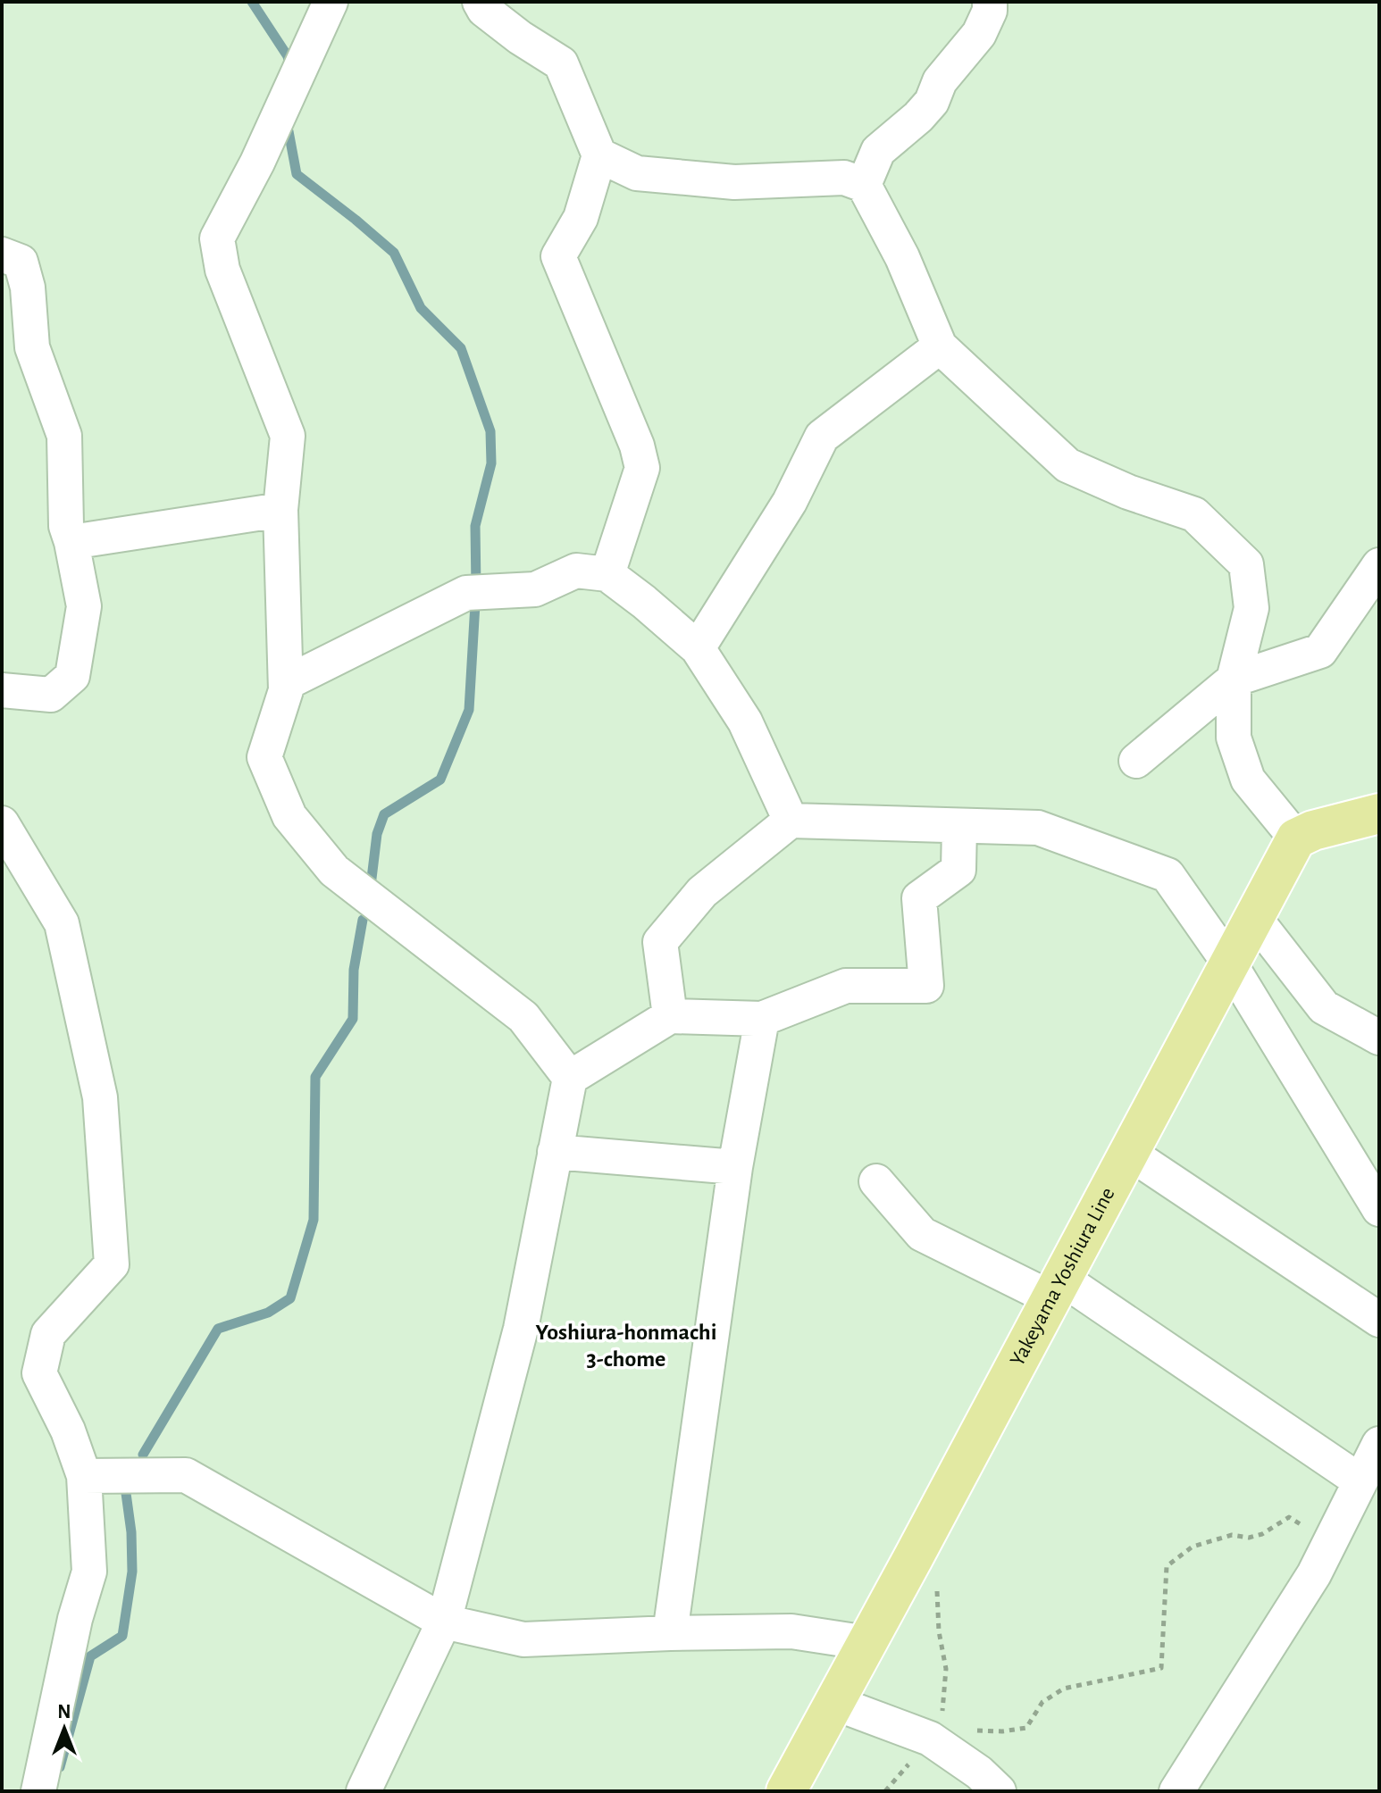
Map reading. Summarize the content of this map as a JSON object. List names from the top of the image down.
{
  "streets": {
    "main road": ["Yakeyama Yoshiura Line"]
  },
  "districts": ["Yoshiura-honmachi 3-chome"],
  "north": "top"
}
